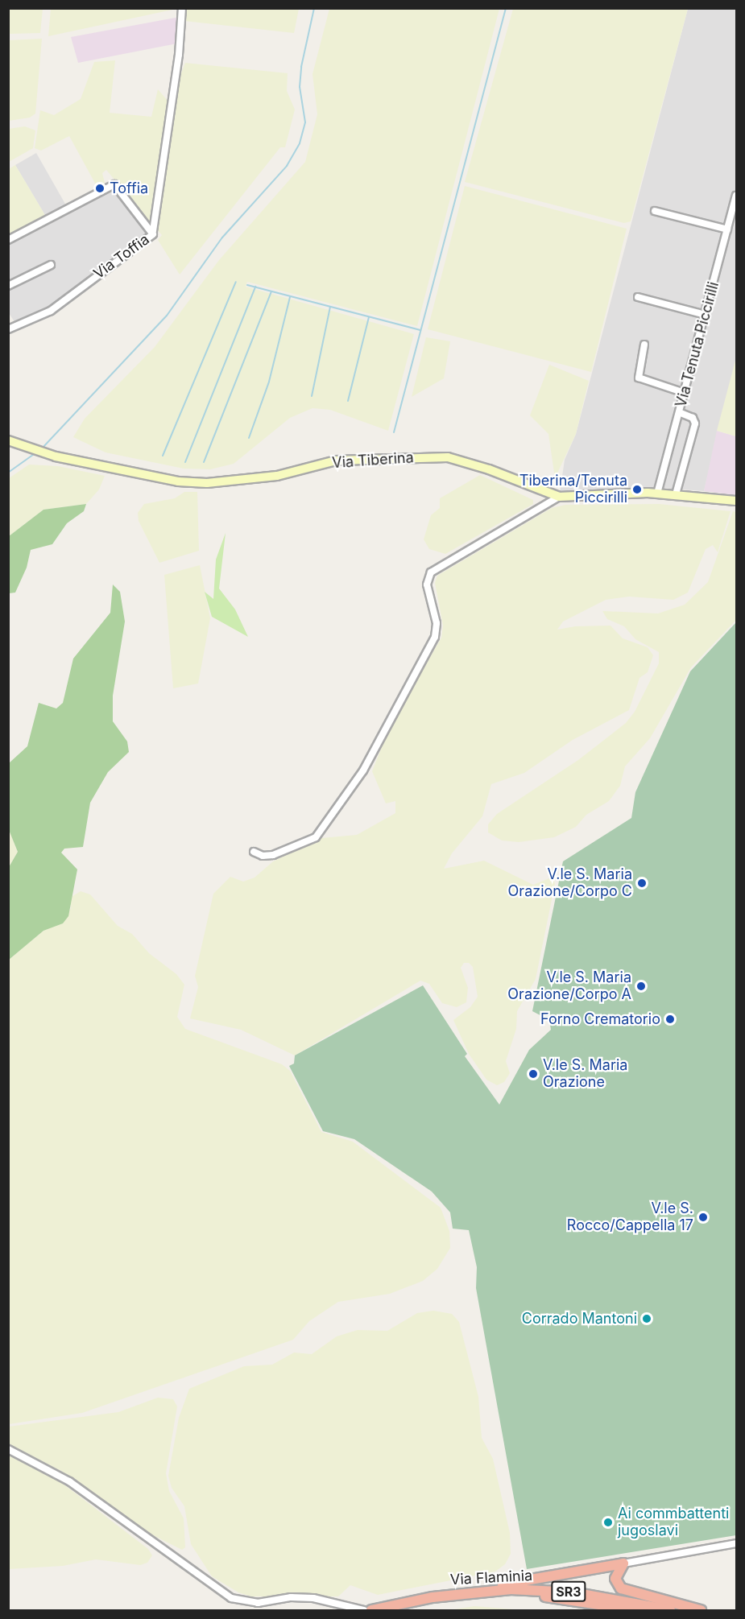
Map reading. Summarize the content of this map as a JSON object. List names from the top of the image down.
{
  "streets": {
    "highway": ["Via Flaminia", "SR3"],
    "main road": ["Via Tiberina"],
    "street": ["Via Toffia", "Via Tenuta Piccirilli"]
  },
  "crossings": [
    ["Via Tenuta Piccirilli", "Via Tiberina"]
  ],
  "places": [
    "Toffia",
    "Tiberina/Tenuta Piccirilli",
    "V.le S. Maria Orazione/Corpo C",
    "V.le S. Maria Orazione/Corpo A",
    "Forno Crematorio",
    "V.le S. Maria Orazione",
    "V.le S. Rocco/Cappella 17",
    "Corrado Mantoni",
    "Ai commbattenti jugoslavi"
  ]
}
